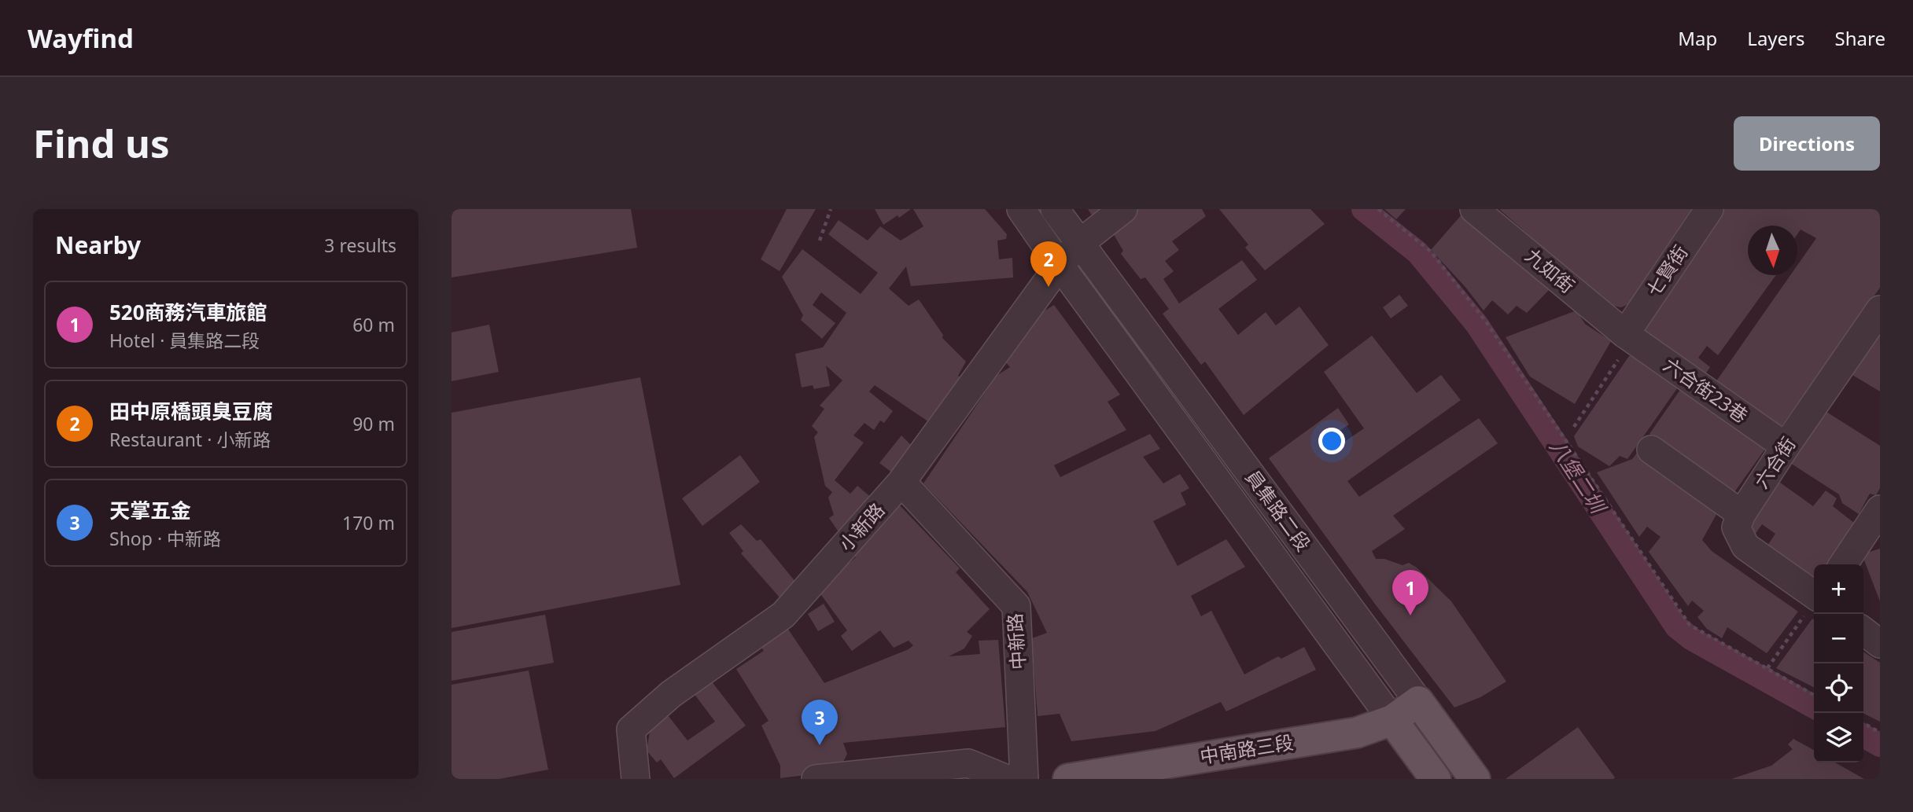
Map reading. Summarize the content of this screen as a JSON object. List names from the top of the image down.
{
  "streets": {
    "main road": ["員集路二段", "中南路三段"],
    "street": [
      "九如街",
      "七賢街",
      "六合街23巷",
      "六合街",
      "小新路",
      "中新路"
    ]
  },
  "crossings": [
    ["九如街", "七賢街"],
    ["九如街", "六合街23巷"],
    ["七賢街", "六合街23巷"],
    ["六合街23巷", "六合街"],
    ["員集路二段", "小新路"],
    ["員集路二段", "中南路三段"],
    ["小新路", "中新路"]
  ],
  "water": ["八堡二圳"],
  "north": "bottom",
  "page": {
    "header": "Wayfind",
    "nav": ["Map", "Layers", "Share"],
    "buttons": "Directions",
    "title": "Find us",
    "heading": ["Nearby", "3 results"],
    "pins": ["2", "1", "3"],
    "list": [
      {
        "mark": "1",
        "name": "520商務汽車旅館",
        "note": "Hotel · 員集路二段",
        "value": "60 m"
      },
      {
        "mark": "2",
        "name": "田中原橋頭臭豆腐",
        "note": "Restaurant · 小新路",
        "value": "90 m"
      },
      {
        "mark": "3",
        "name": "天掌五金",
        "note": "Shop · 中新路",
        "value": "170 m"
      }
    ],
    "map_buttons": ["+", "−"]
  }
}
